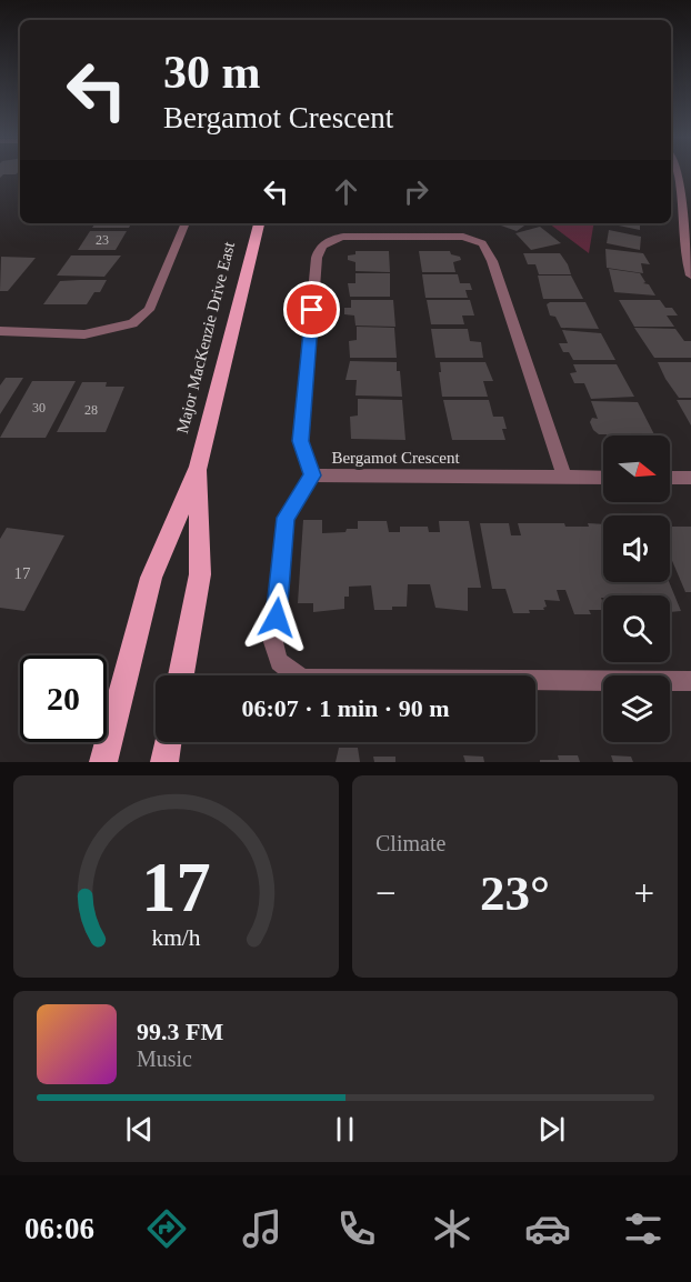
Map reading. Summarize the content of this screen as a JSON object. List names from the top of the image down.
{
  "streets": {
    "main road": ["Major MacKenzie Drive East"],
    "street": ["Bergamot Crescent"]
  },
  "house_numbers": [
    "23",
    "30",
    "28",
    "17"
  ],
  "north": "right",
  "page": {
    "turn": ["30 m", "Bergamot Crescent"],
    "limit": "20",
    "trip": "06:07 · 1 min · 90 m",
    "tile": "Climate",
    "heat": ["−", "23°", "+"],
    "song": ["99.3 FM", "Music"],
    "tabs": "06:06",
    "gauge": ["17", "km/h"]
  }
}
